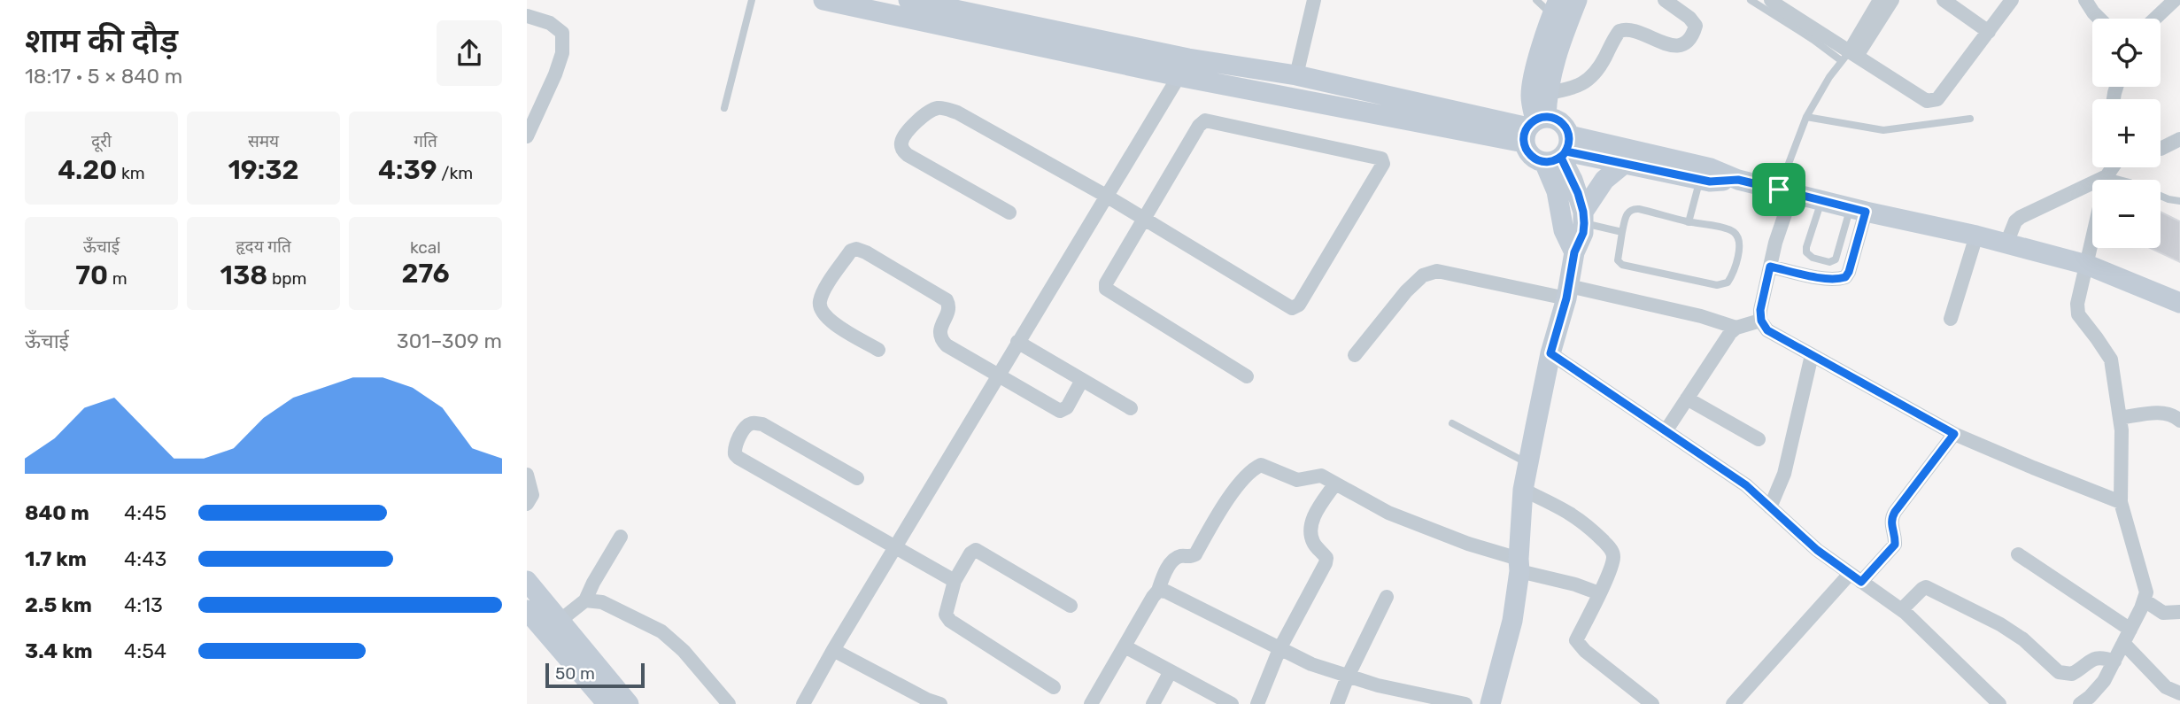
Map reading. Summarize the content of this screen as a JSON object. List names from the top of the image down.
{
  "scale_bar": "50 m",
  "page": {
    "heading": ["शाम की दौड़", "18:17 · 5 × 840 m"],
    "map_buttons": ["+", "−"],
    "stats": [
      ["दूरी", "4.20 km"],
      ["समय", "19:32"],
      ["गति", "4:39 /km"],
      ["ऊँचाई", "70 m"],
      ["हृदय गति", "138 bpm"],
      ["kcal", "276"]
    ],
    "chart": ["ऊँचाई", "301–309 m"],
    "list": [
      {
        "name": "840 m",
        "note": "4:45"
      },
      {
        "name": "1.7 km",
        "note": "4:43"
      },
      {
        "name": "2.5 km",
        "note": "4:13"
      },
      {
        "name": "3.4 km",
        "note": "4:54"
      }
    ],
    "scale": "50 m"
  }
}
